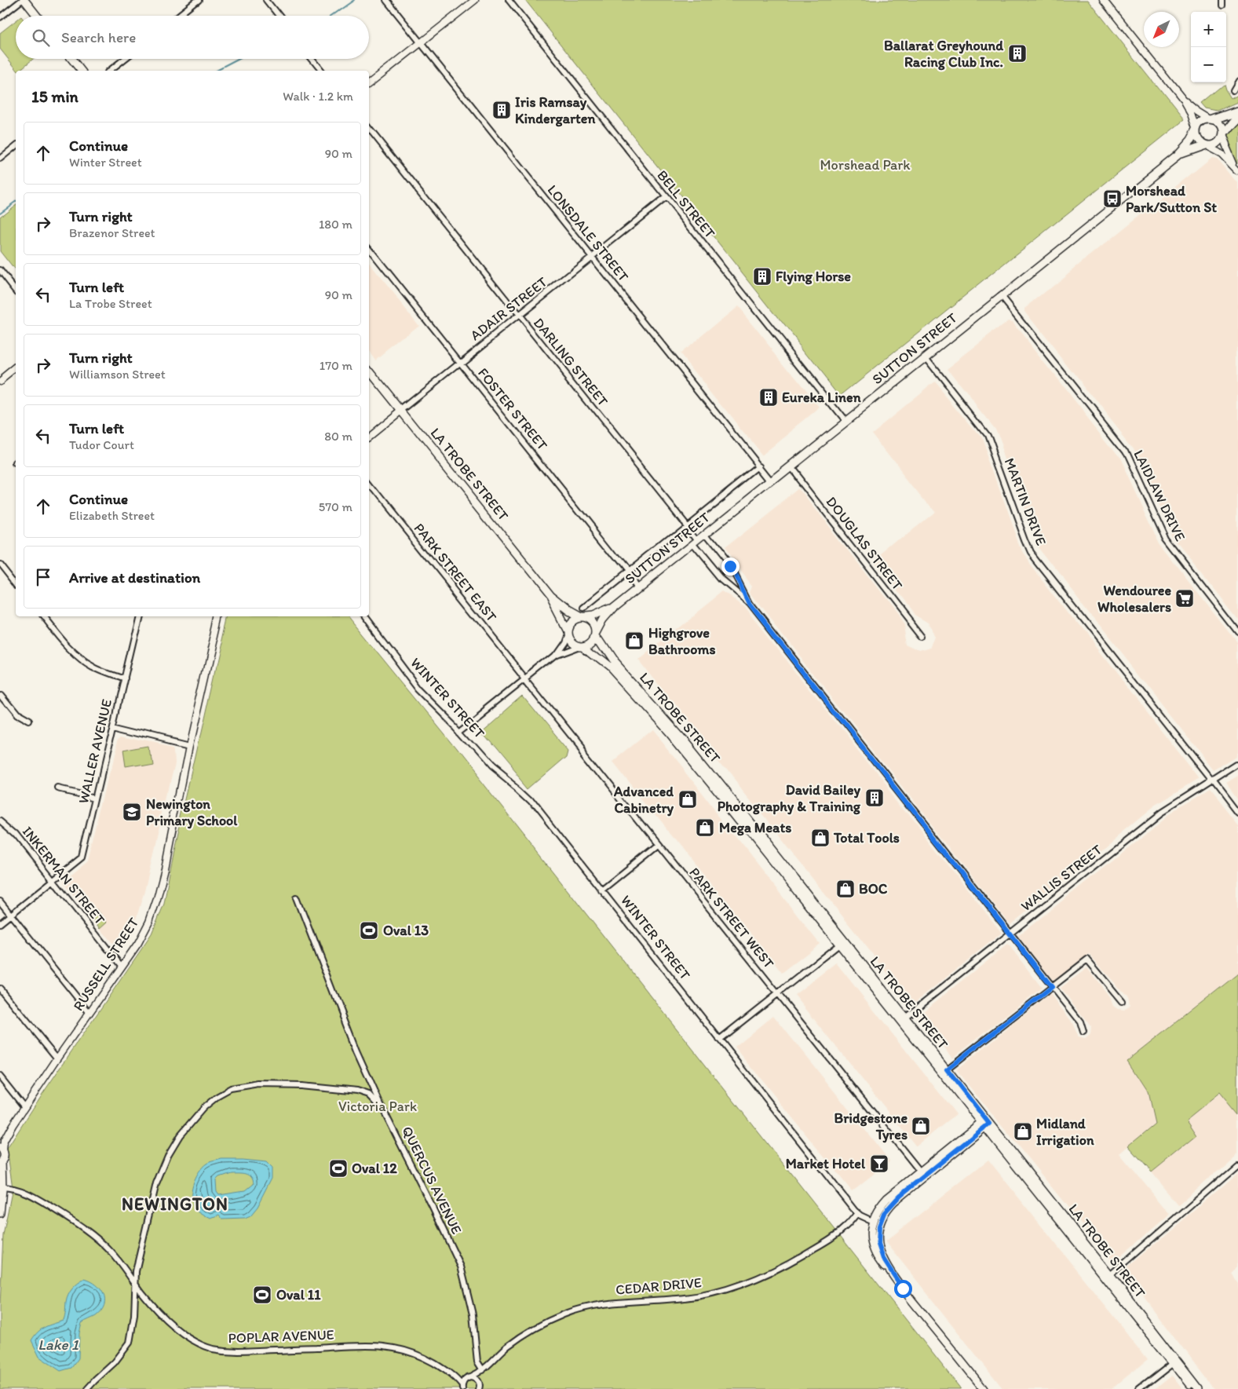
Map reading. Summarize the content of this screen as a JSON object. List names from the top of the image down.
{
  "streets": {
    "main road": ["SUTTON STREET", "LA TROBE STREET"],
    "street": [
      "BELL STREET",
      "LONSDALE STREET",
      "ADAIR STREET",
      "DARLING STREET",
      "FOSTER STREET",
      "LAIDLAW DRIVE",
      "MARTIN DRIVE",
      "DOUGLAS STREET",
      "PARK STREET EAST",
      "WINTER STREET",
      "WALLER AVENUE",
      "INKERMAN STREET",
      "WALLIS STREET",
      "PARK STREET WEST",
      "RUSSELL STREET",
      "QUERCUS AVENUE",
      "CEDAR DRIVE",
      "POPLAR AVENUE"
    ]
  },
  "crossings": [
    ["BELL STREET", "ADAIR STREET"],
    ["BELL STREET", "SUTTON STREET"],
    ["LONSDALE STREET", "ADAIR STREET"],
    ["LONSDALE STREET", "SUTTON STREET"],
    ["ADAIR STREET", "DARLING STREET"],
    ["ADAIR STREET", "FOSTER STREET"],
    ["ADAIR STREET", "LA TROBE STREET"],
    ["SUTTON STREET", "DARLING STREET"],
    ["SUTTON STREET", "FOSTER STREET"],
    ["SUTTON STREET", "LA TROBE STREET"],
    ["SUTTON STREET", "LAIDLAW DRIVE"],
    ["SUTTON STREET", "MARTIN DRIVE"],
    ["SUTTON STREET", "DOUGLAS STREET"],
    ["LA TROBE STREET", "WALLIS STREET"],
    ["MARTIN DRIVE", "WALLIS STREET"],
    ["PARK STREET EAST", "PARK STREET WEST"],
    ["WINTER STREET", "CEDAR DRIVE"],
    ["WALLER AVENUE", "INKERMAN STREET"],
    ["INKERMAN STREET", "RUSSELL STREET"],
    ["QUERCUS AVENUE", "CEDAR DRIVE"],
    ["CEDAR DRIVE", "POPLAR AVENUE"]
  ],
  "districts": ["NEWINGTON"],
  "water": ["Lake 1"],
  "parks": ["Morshead Park", "Victoria Park"],
  "places": {
    "building": [
      "Ballarat Greyhound Racing Club Inc.",
      "Iris Ramsay Kindergarten",
      "Flying Horse",
      "Eureka Linen",
      "David Bailey Photography & Training"
    ],
    "bus stop": ["Morshead Park/Sutton St"],
    "supermarket": ["Wendouree Wholesalers"],
    "shop": [
      "Highgrove Bathrooms",
      "Advanced Cabinetry",
      "Mega Meats",
      "Total Tools",
      "BOC",
      "Bridgestone Tyres",
      "Midland Irrigation"
    ],
    "school or university": ["Newington Primary School"],
    "sports": ["Oval 13", "Oval 12", "Oval 11"],
    "bar": ["Market Hotel"]
  },
  "north": "bottom left",
  "page": {
    "map_buttons": ["+", "−"],
    "search": "Search here",
    "heading": ["15 min", "Walk · 1.2 km"],
    "list": [
      ["Continue", "Winter Street", "90 m"],
      ["Turn right", "Brazenor Street", "180 m"],
      ["Turn left", "La Trobe Street", "90 m"],
      ["Turn right", "Williamson Street", "170 m"],
      ["Turn left", "Tudor Court", "80 m"],
      ["Continue", "Elizabeth Street", "570 m"],
      "Arrive at destination"
    ]
  }
}
